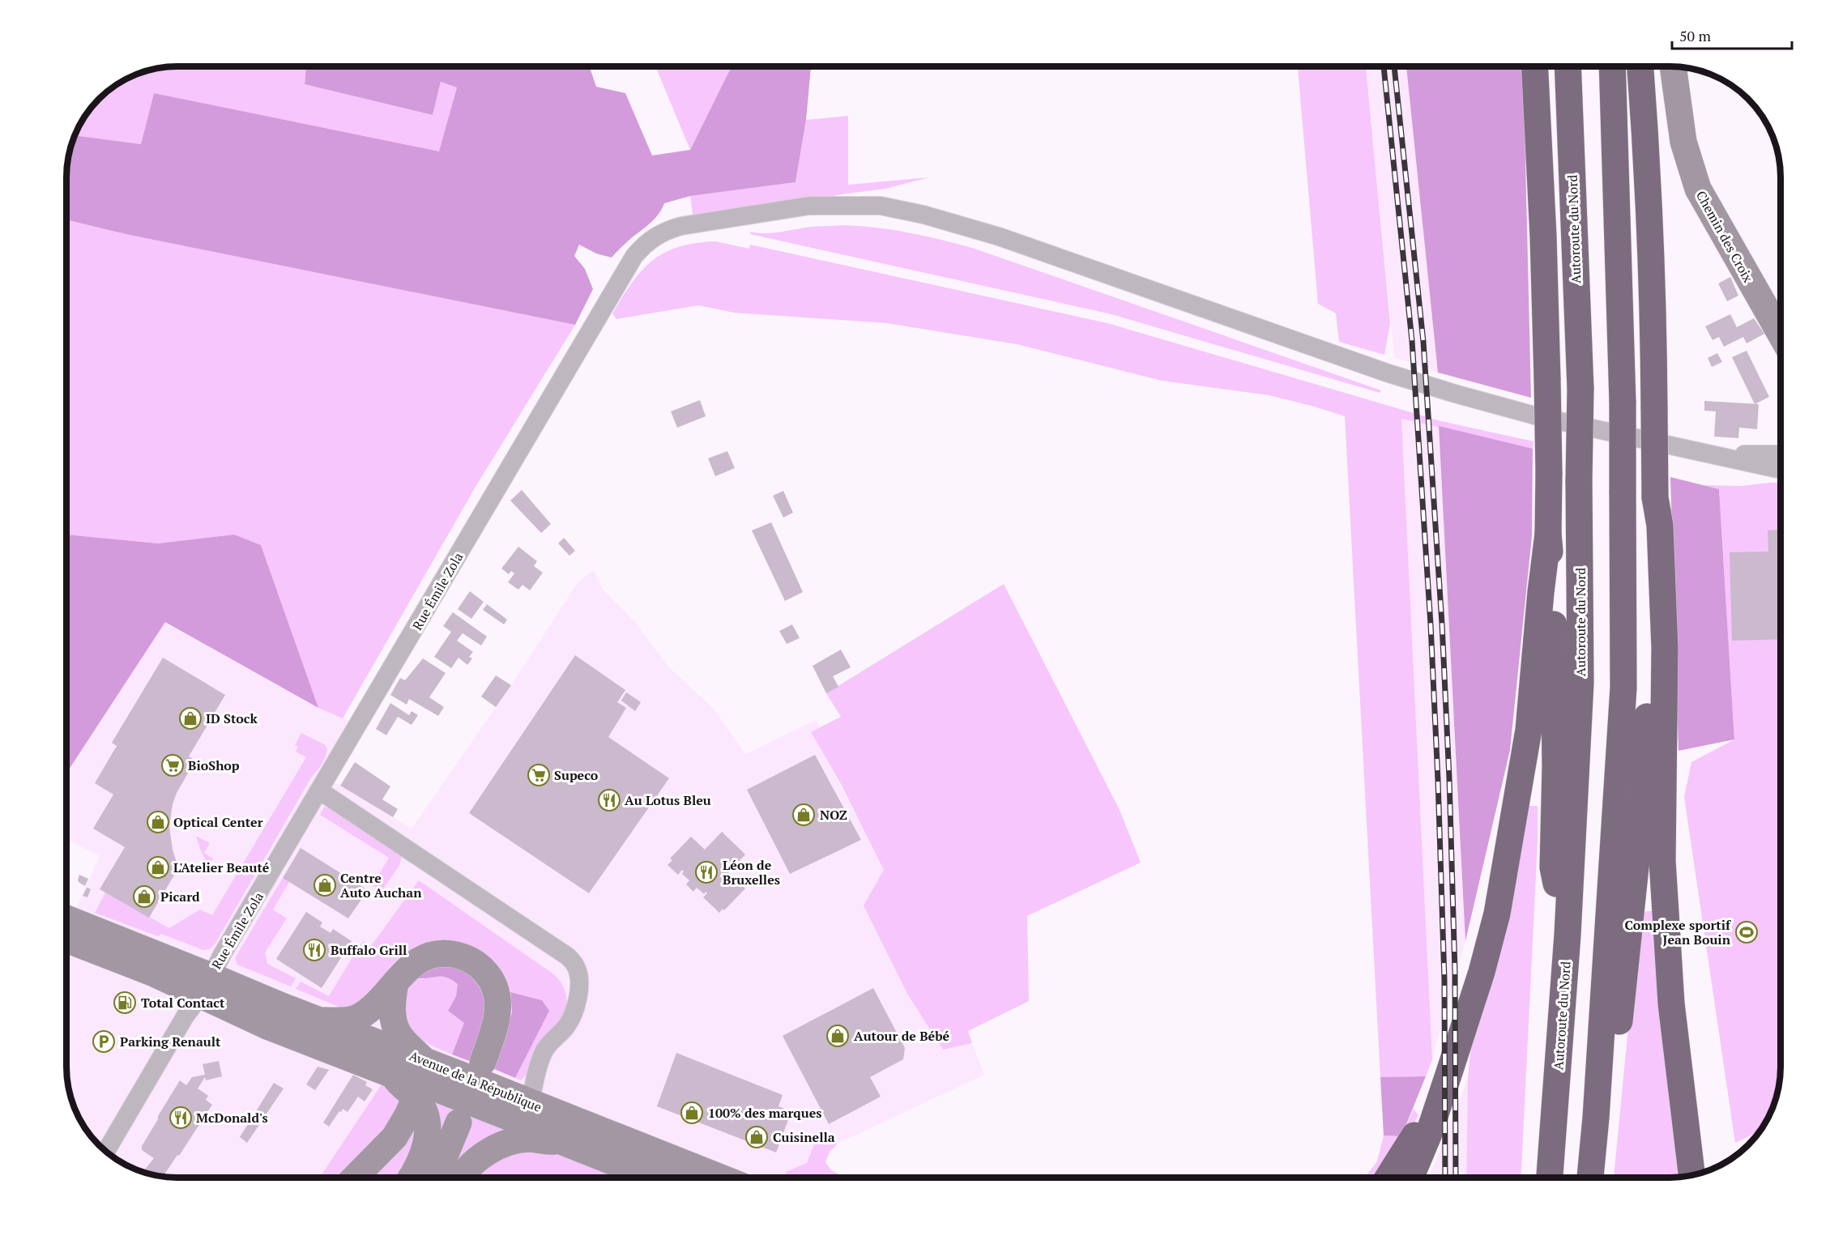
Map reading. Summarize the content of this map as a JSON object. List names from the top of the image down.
{
  "streets": {
    "highway": ["Autoroute du Nord"],
    "main road": ["Chemin des Croix", "Avenue de la République"],
    "street": ["Rue Émile Zola"]
  },
  "crossings": [
    ["Rue Émile Zola", "Avenue de la République"]
  ],
  "places": {
    "shop": [
      "ID Stock",
      "NOZ",
      "Optical Center",
      "L'Atelier Beauté",
      "Centre Auto Auchan",
      "Picard",
      "Autour de Bébé",
      "100% des marques",
      "Cuisinella"
    ],
    "supermarket": ["BioShop", "Supeco"],
    "restaurant": [
      "Au Lotus Bleu",
      "Léon de Bruxelles",
      "Buffalo Grill",
      "McDonald's"
    ],
    "sports": ["Complexe sportif Jean Bouin"],
    "fuel station": ["Total Contact"],
    "parking": ["Parking Renault"]
  },
  "scale_bar": "50 m"
}
